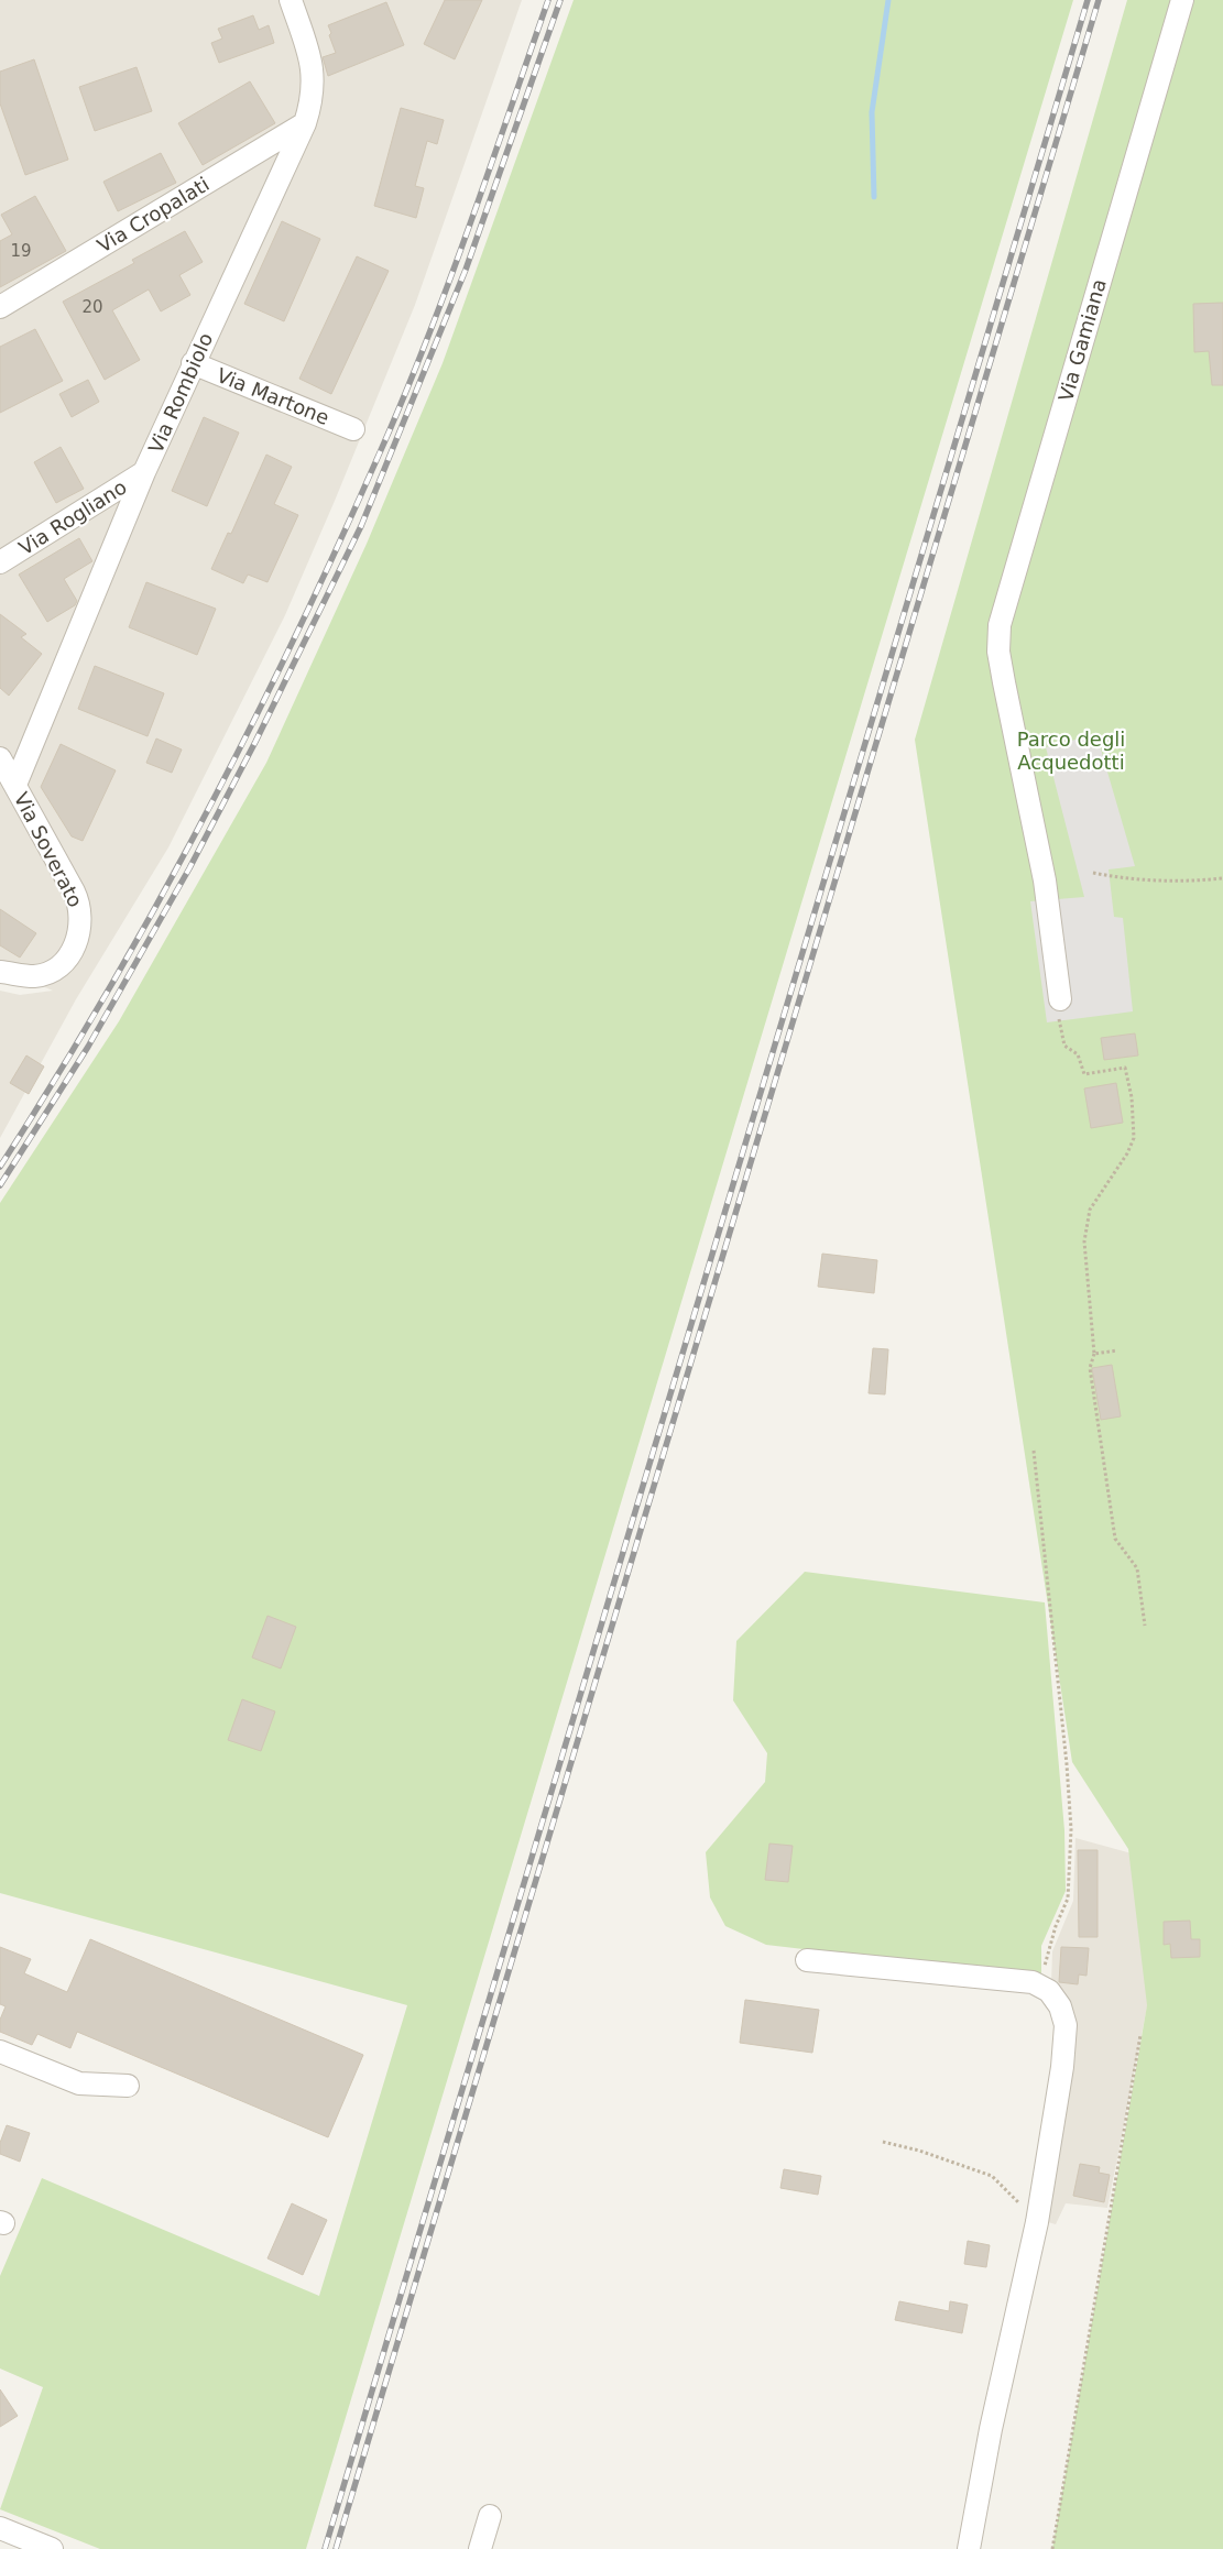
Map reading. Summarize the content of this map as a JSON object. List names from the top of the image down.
{
  "streets": {
    "street": [
      "Via Cropalati",
      "Via Gamiana",
      "Via Rombiolo",
      "Via Martone",
      "Via Rogliano",
      "Via Soverato"
    ]
  },
  "crossings": [
    ["Via Cropalati", "Via Rombiolo"],
    ["Via Rombiolo", "Via Martone"],
    ["Via Rombiolo", "Via Rogliano"],
    ["Via Rombiolo", "Via Soverato"]
  ],
  "parks": ["Parco degli Acquedotti"],
  "house_numbers": ["19", "20"]
}
